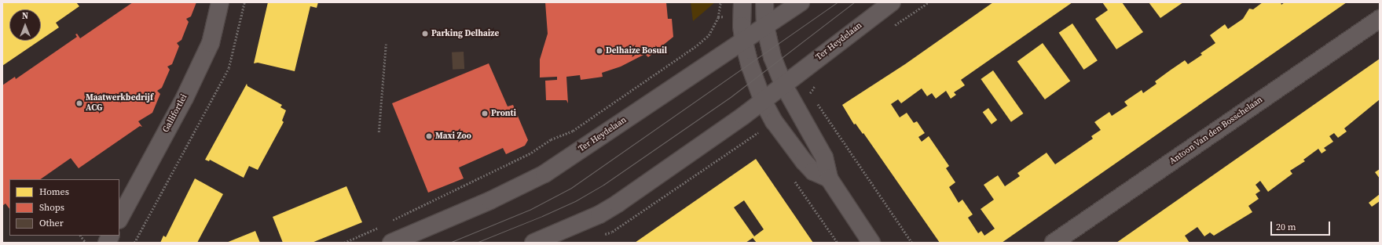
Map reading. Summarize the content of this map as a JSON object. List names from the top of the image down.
{
  "streets": {
    "street": ["Ter Heydelaan", "Gallifortlei", "Antoon Van den Bosschelaan"]
  },
  "places": [
    "Parking Delhaize",
    "Delhaize Bosuil",
    "Maatwerkbedrijf ACG",
    "Pronti",
    "Maxi Zoo"
  ],
  "legend": ["Homes", "Shops", "Other"],
  "scale_bar": "20 m",
  "north": "top"
}
